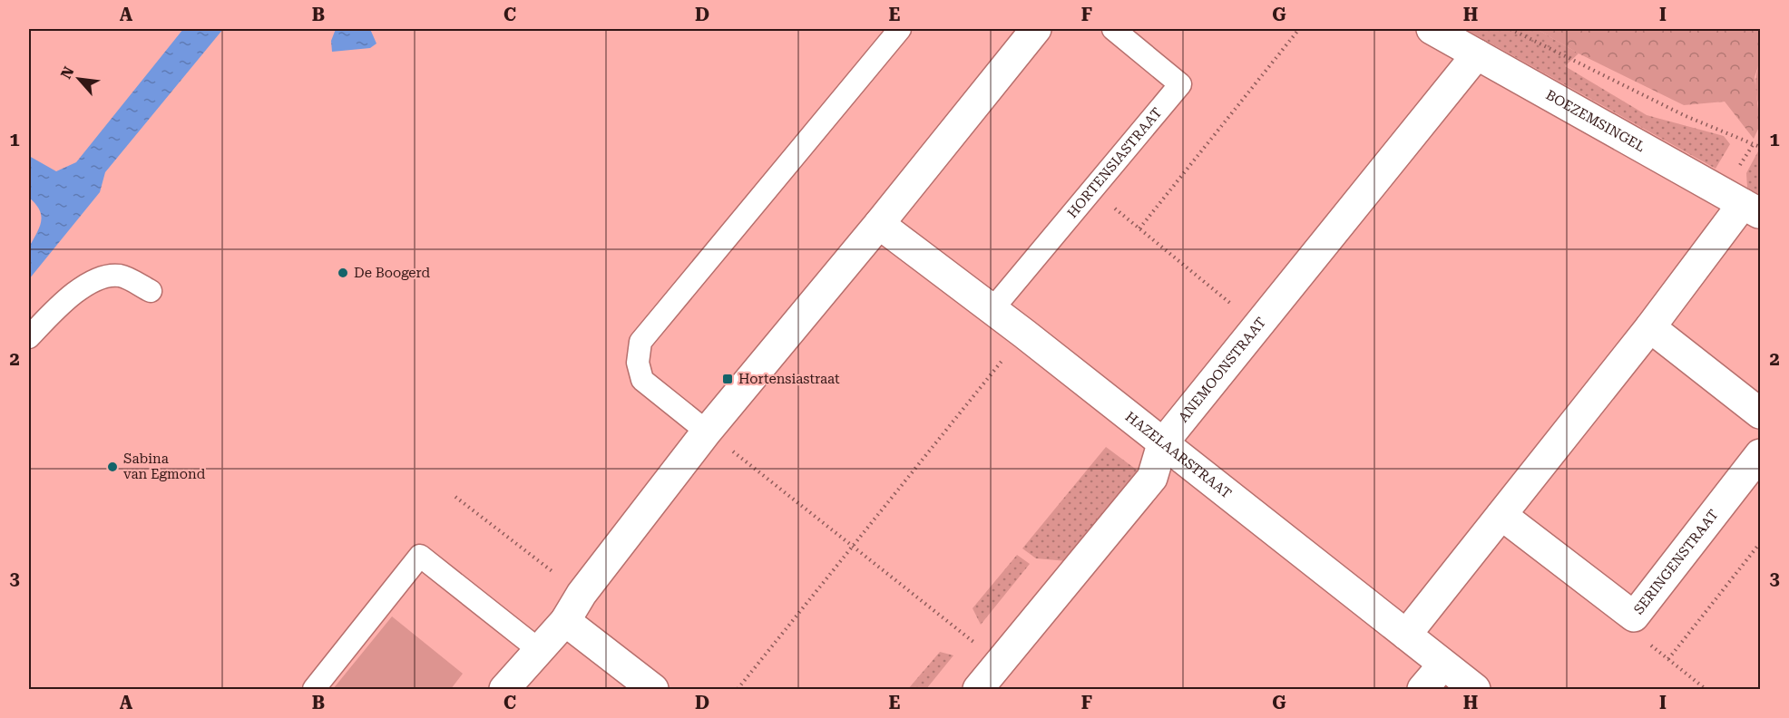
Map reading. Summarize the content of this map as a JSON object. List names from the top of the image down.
{
  "streets": {
    "street": [
      "BOEZEMSINGEL",
      "ANEMOONSTRAAT",
      "HAZELAARSTRAAT",
      "SERINGENSTRAAT"
    ],
    "lane": ["HORTENSIASTRAAT"]
  },
  "crossings": [
    ["BOEZEMSINGEL", "ANEMOONSTRAAT"],
    ["HORTENSIASTRAAT", "HAZELAARSTRAAT"],
    ["ANEMOONSTRAAT", "HAZELAARSTRAAT"]
  ],
  "places": {
    "other": ["De Boogerd", "Sabina van Egmond"],
    "transit": ["Hortensiastraat"]
  },
  "north": "top left",
  "grid": {
    "columns": [
      "A",
      "B",
      "C",
      "D",
      "E",
      "F",
      "G",
      "H",
      "I"
    ],
    "rows": ["1", "2", "3"]
  }
}
